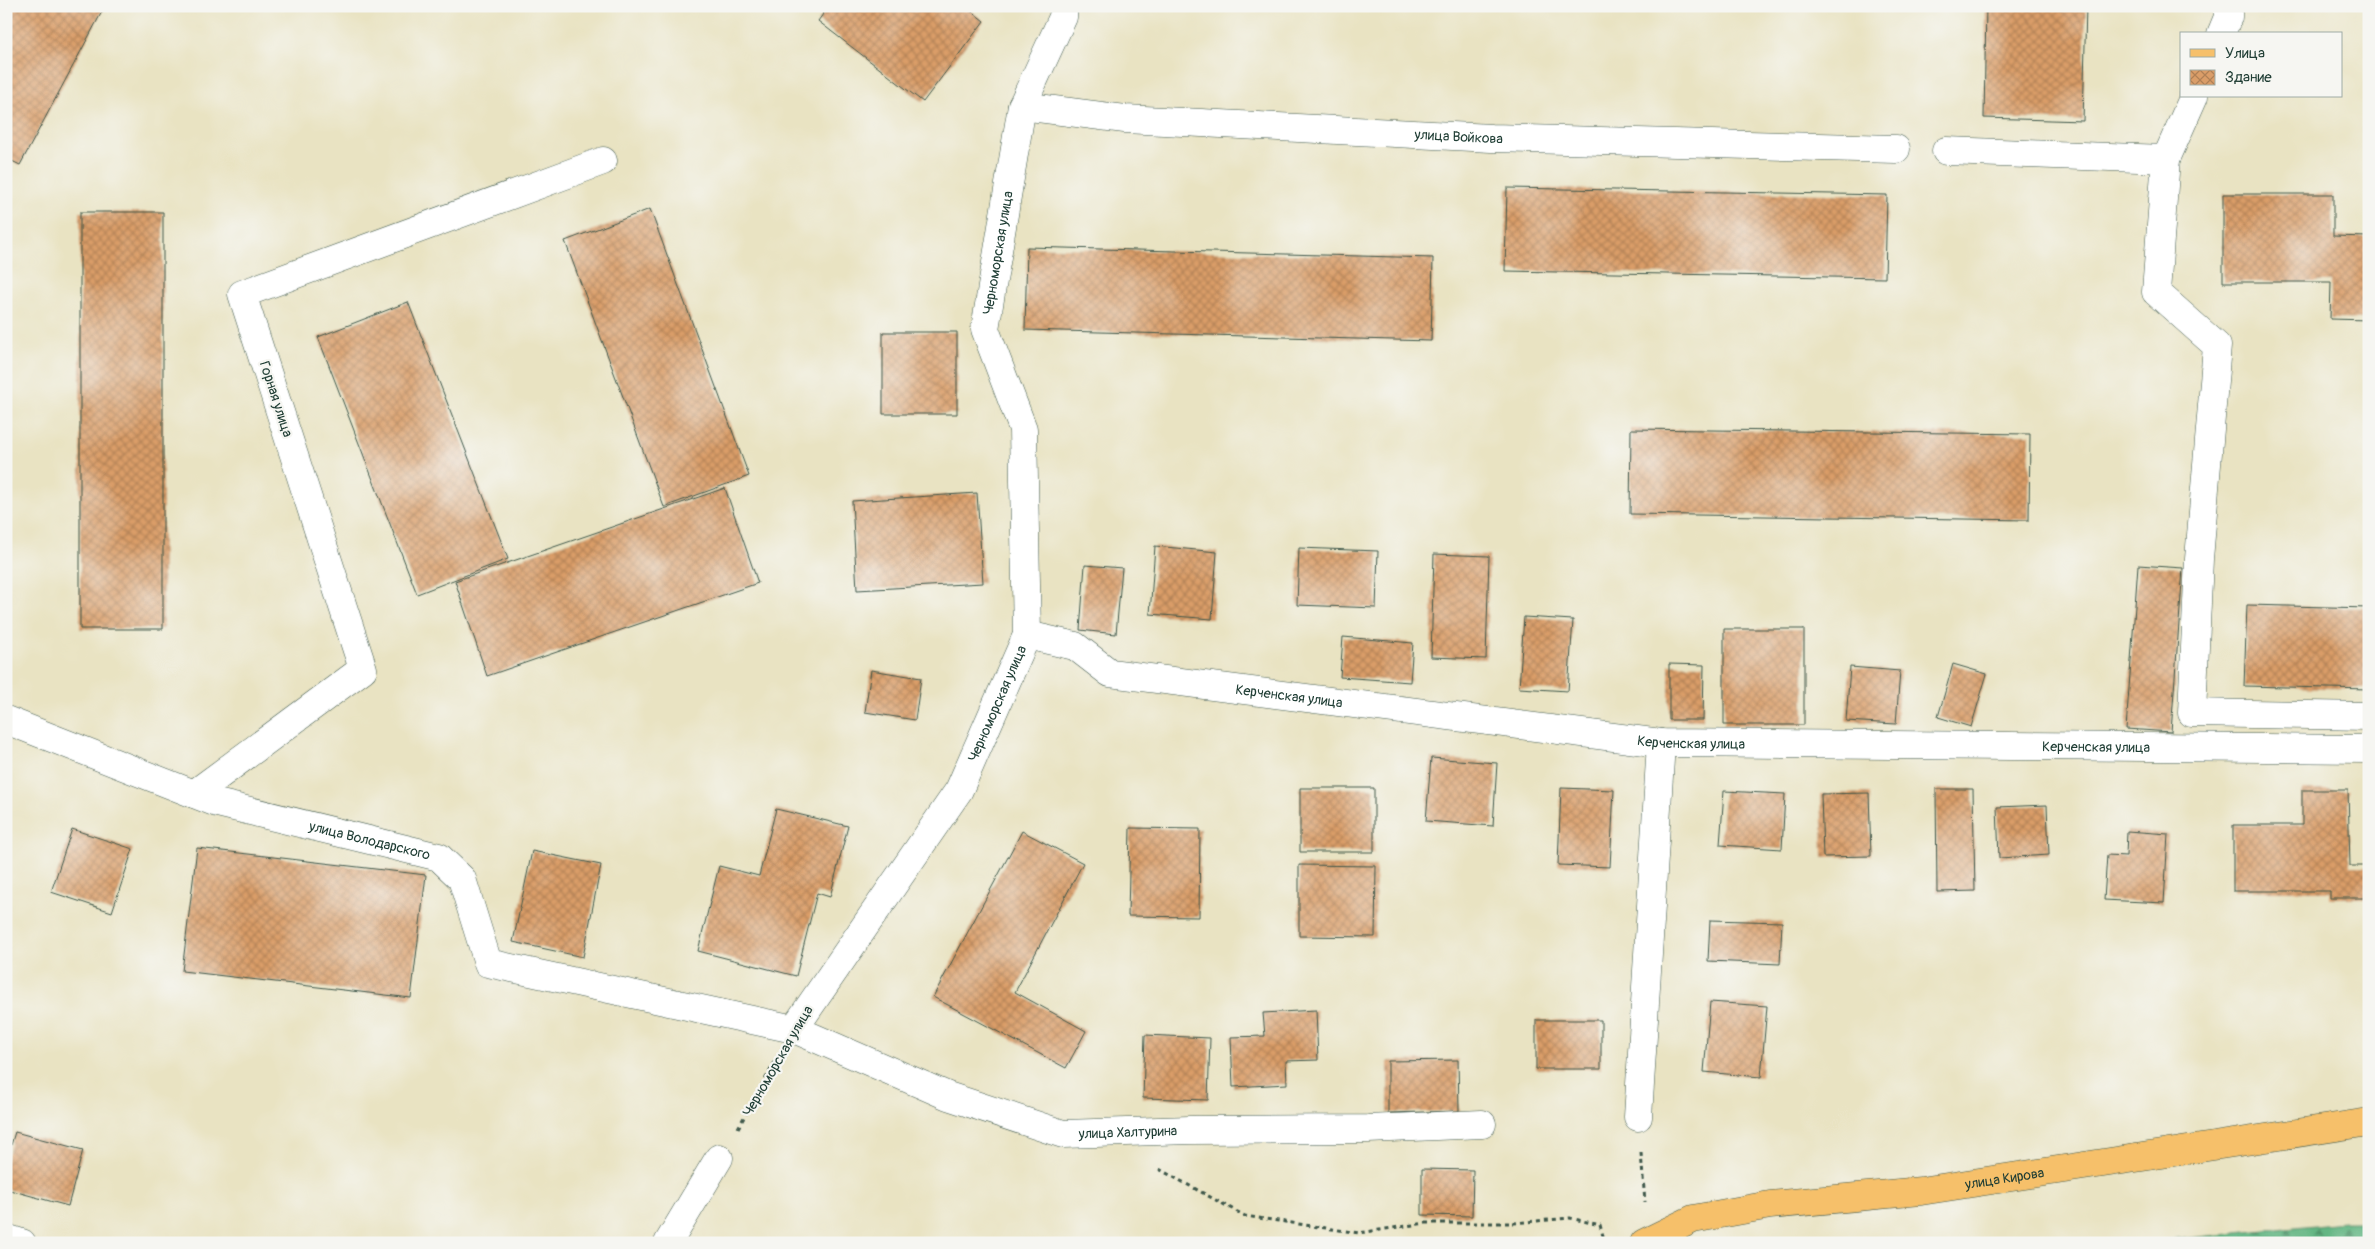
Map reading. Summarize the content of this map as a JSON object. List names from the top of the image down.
{
  "streets": {
    "main road": ["улица Кирова"],
    "street": [
      "улица Войкова",
      "Черноморская улица",
      "Горная улица",
      "Керченская улица",
      "улица Володарского",
      "улица Халтурина"
    ]
  },
  "crossings": [
    ["улица Войкова", "Черноморская улица"],
    ["Черноморская улица", "Керченская улица"],
    ["Черноморская улица", "улица Володарского"],
    ["Черноморская улица", "улица Халтурина"],
    ["Горная улица", "улица Володарского"],
    ["улица Володарского", "улица Халтурина"]
  ],
  "legend": ["Улица", "Здание"]
}
